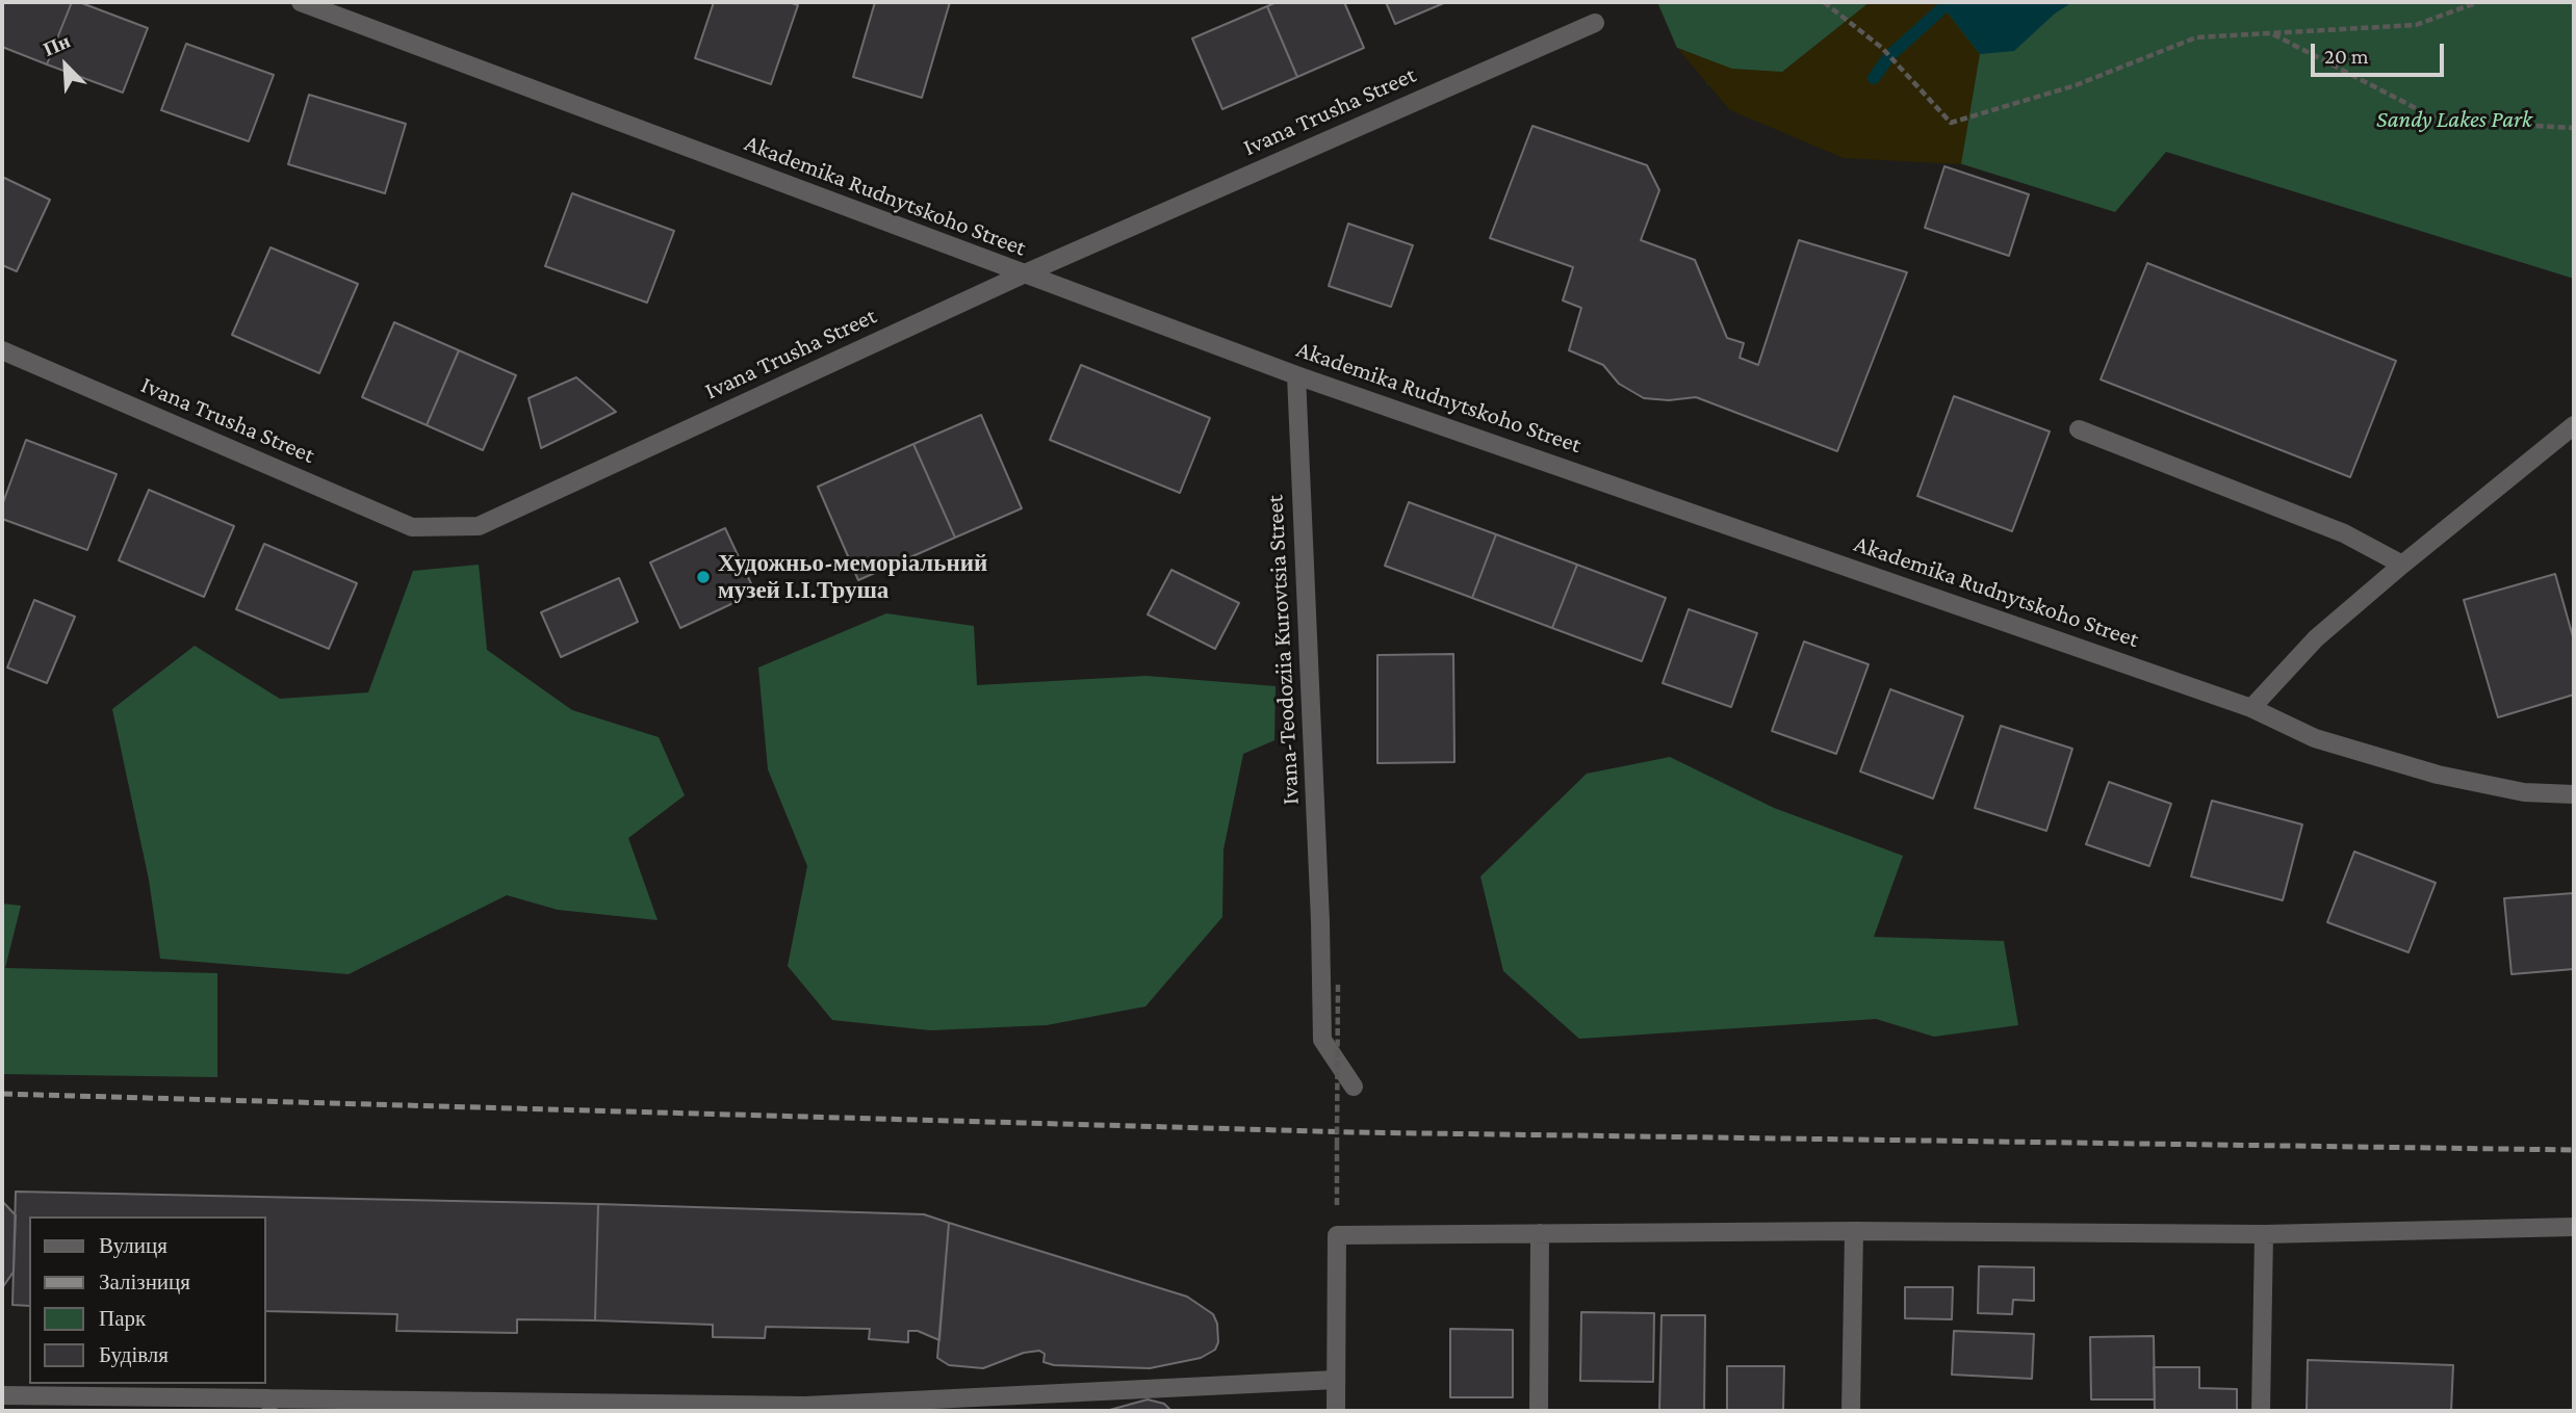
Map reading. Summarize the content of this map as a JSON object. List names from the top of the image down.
{
  "streets": {
    "street": ["Ivana Trusha Street", "Akademika Rudnytskoho Street", "Ivana-Teodoziia Kurovtsia Street"]
  },
  "crossings": [
    ["Ivana Trusha Street", "Akademika Rudnytskoho Street"],
    ["Akademika Rudnytskoho Street", "Ivana-Teodoziia Kurovtsia Street"]
  ],
  "parks": ["Sandy Lakes Park"],
  "places": ["Художньо-меморіальний музей І.І.Труша"],
  "legend": [
    "Вулиця",
    "Залізниця",
    "Парк",
    "Будівля"
  ],
  "scale_bar": "20 m",
  "north": "top left"
}
